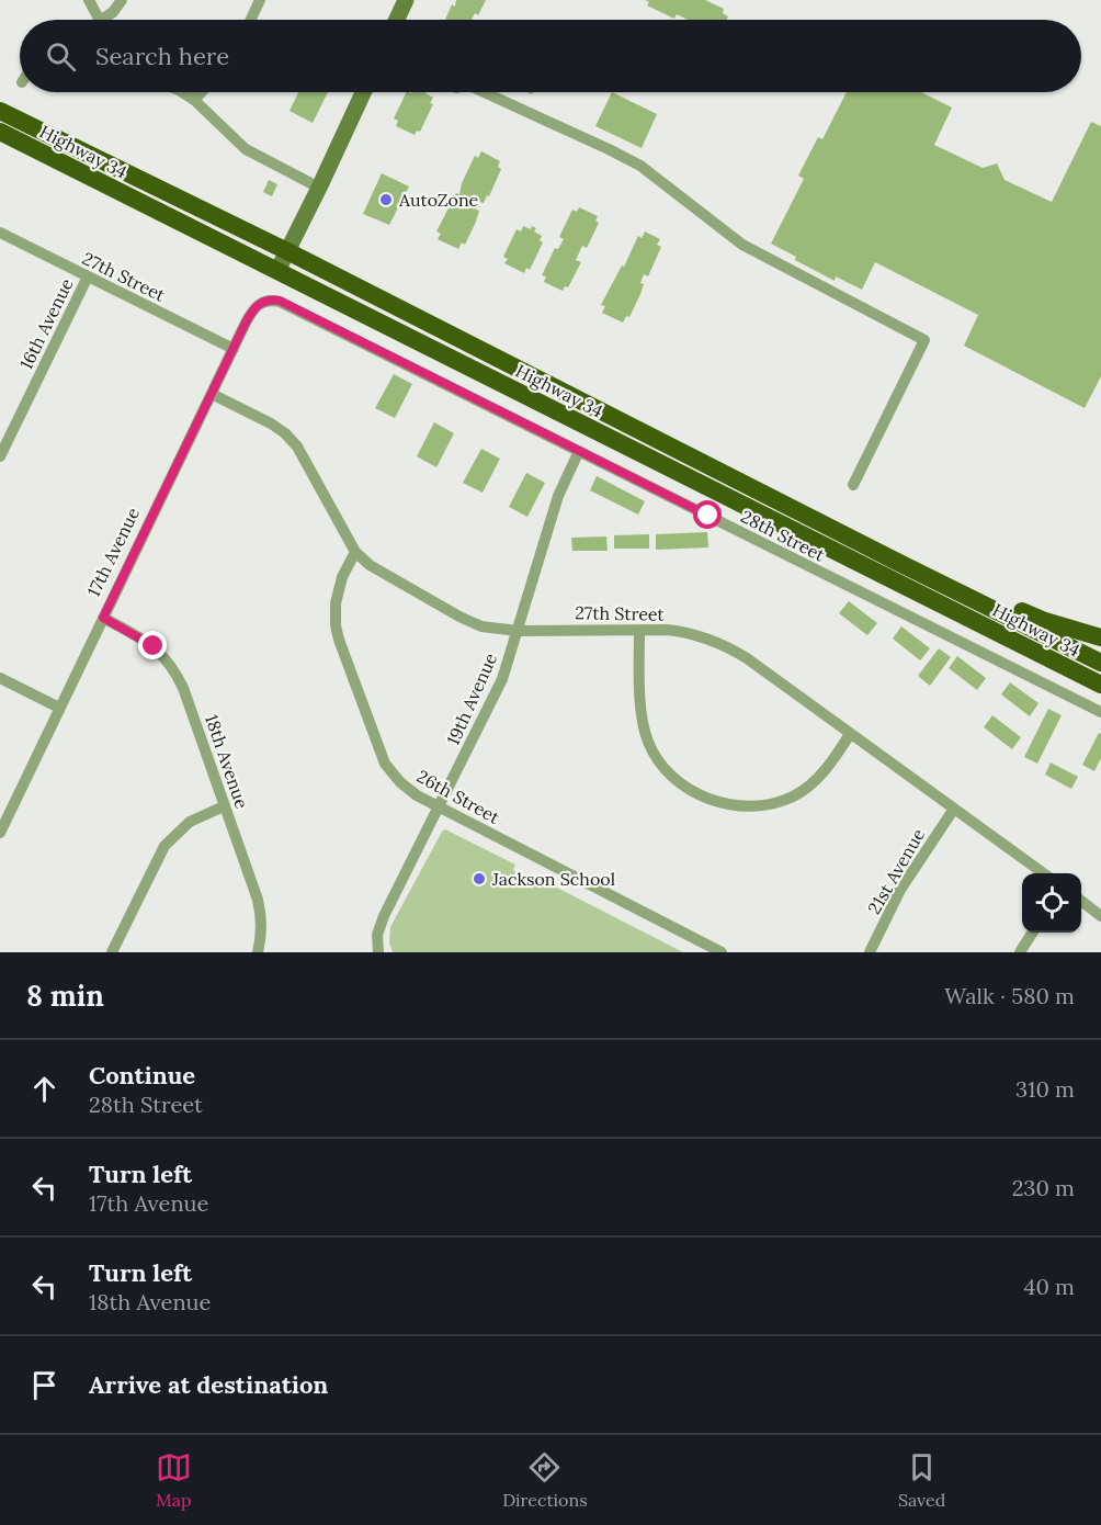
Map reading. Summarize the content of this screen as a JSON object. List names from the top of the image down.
{
  "streets": {
    "highway": ["Highway 34"],
    "street": [
      "27th Street",
      "16th Avenue",
      "28th Street",
      "17th Avenue",
      "19th Avenue",
      "18th Avenue",
      "26th Street",
      "21st Avenue"
    ]
  },
  "crossings": [
    ["27th Street", "16th Avenue"],
    ["27th Street", "17th Avenue"],
    ["27th Street", "19th Avenue"],
    ["27th Street", "26th Street"],
    ["27th Street", "21st Avenue"],
    ["28th Street", "17th Avenue"],
    ["28th Street", "19th Avenue"],
    ["17th Avenue", "18th Avenue"],
    ["19th Avenue", "26th Street"]
  ],
  "places": ["AutoZone", "Jackson School"],
  "page": {
    "search": "Search here",
    "heading": ["8 min", "Walk · 580 m"],
    "list": [
      ["Continue", "28th Street", "310 m"],
      ["Turn left", "17th Avenue", "230 m"],
      ["Turn left", "18th Avenue", "40 m"],
      "Arrive at destination"
    ],
    "nav": ["Map", "Directions", "Saved"]
  }
}
